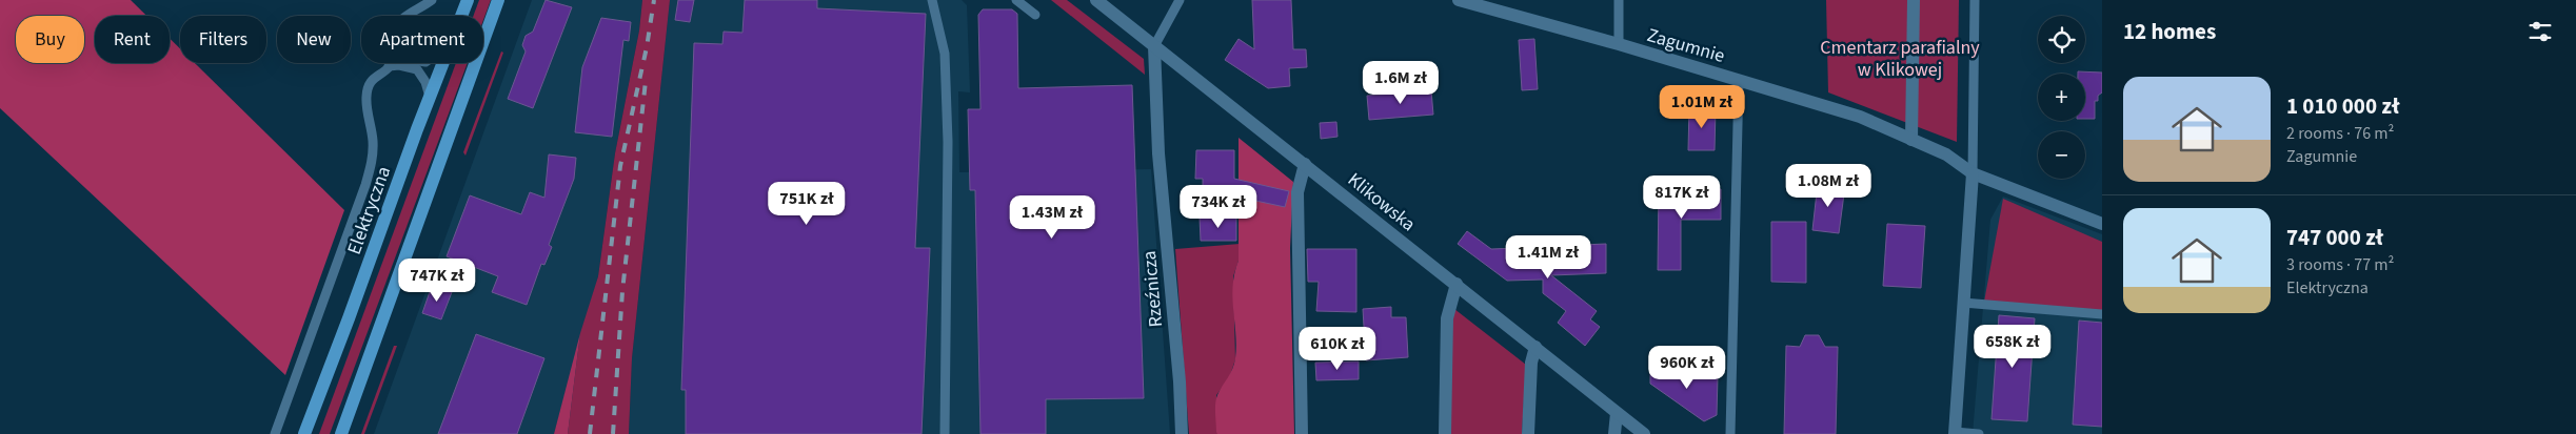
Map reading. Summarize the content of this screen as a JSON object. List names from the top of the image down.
{
  "streets": {
    "main road": ["Elektryczna"],
    "street": ["Zagumnie", "Klikowska", "Rzeźnicza"]
  },
  "crossings": [
    ["Klikowska", "Rzeźnicza"]
  ],
  "parks": ["Cmentarz parafialny w Klikowej"],
  "page": {
    "heading": "12 homes",
    "map_buttons": ["+", "−"],
    "chip": [
      "Buy",
      "Rent",
      "Filters",
      "New",
      "Apartment"
    ],
    "price": [
      "1.6M zł",
      "1.01M zł",
      "1.08M zł",
      "817K zł",
      "751K zł",
      "734K zł",
      "1.43M zł",
      "1.41M zł",
      "747K zł",
      "658K zł",
      "610K zł",
      "960K zł"
    ],
    "list": [
      {
        "name": "1 010 000 zł",
        "note": "2 rooms · 76 m² · Zagumnie"
      },
      {
        "name": "747 000 zł",
        "note": "3 rooms · 77 m² · Elektryczna"
      }
    ]
  }
}
